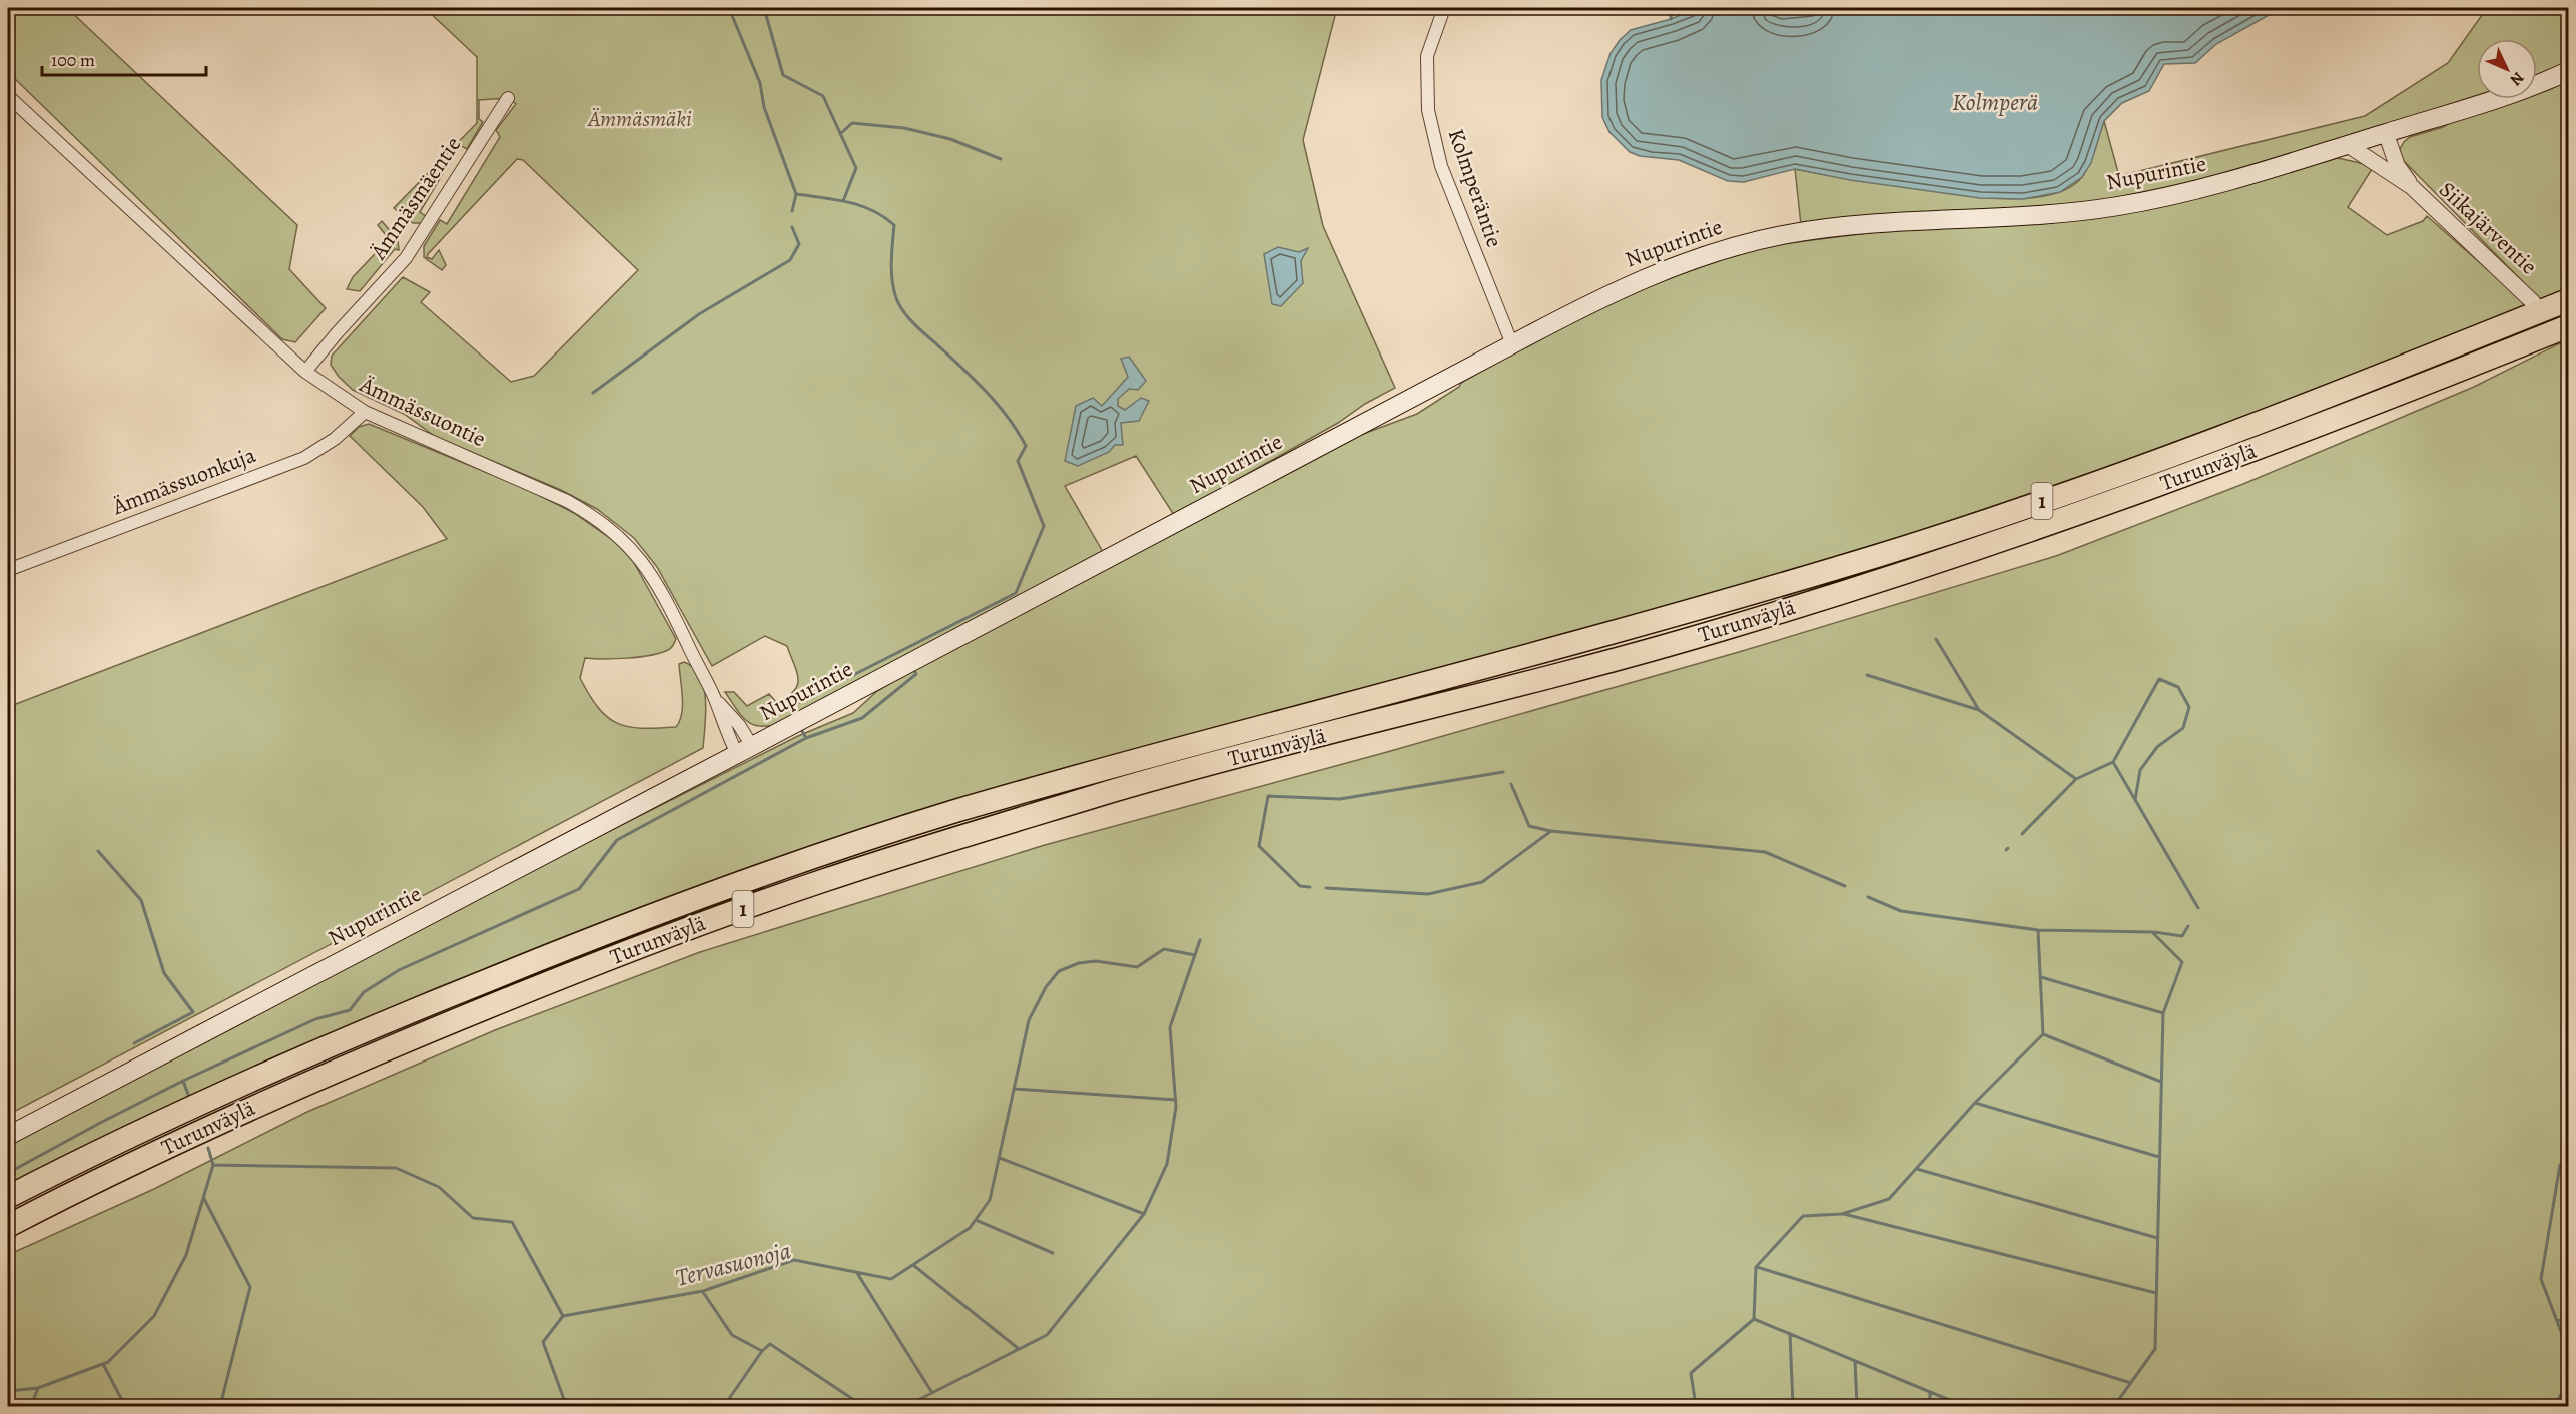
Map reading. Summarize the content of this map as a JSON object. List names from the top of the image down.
{
  "streets": {
    "highway": ["Turunväylä", "1"],
    "main road": ["Nupurintie"],
    "street": [
      "Kolmperäntie",
      "Ämmäsmäentie",
      "Siikajärventie",
      "Ämmässuontie",
      "Ämmässuonkuja"
    ]
  },
  "crossings": [
    ["Nupurintie", "Kolmperäntie"],
    ["Nupurintie", "Ämmässuontie"],
    ["Ämmäsmäentie", "Ämmässuontie"],
    ["Ämmässuontie", "Ämmässuonkuja"]
  ],
  "water": ["Kolmperä", "Tervasuonoja"],
  "parks": ["Ämmäsmäki"],
  "scale_bar": "100 m",
  "north": "bottom right"
}
